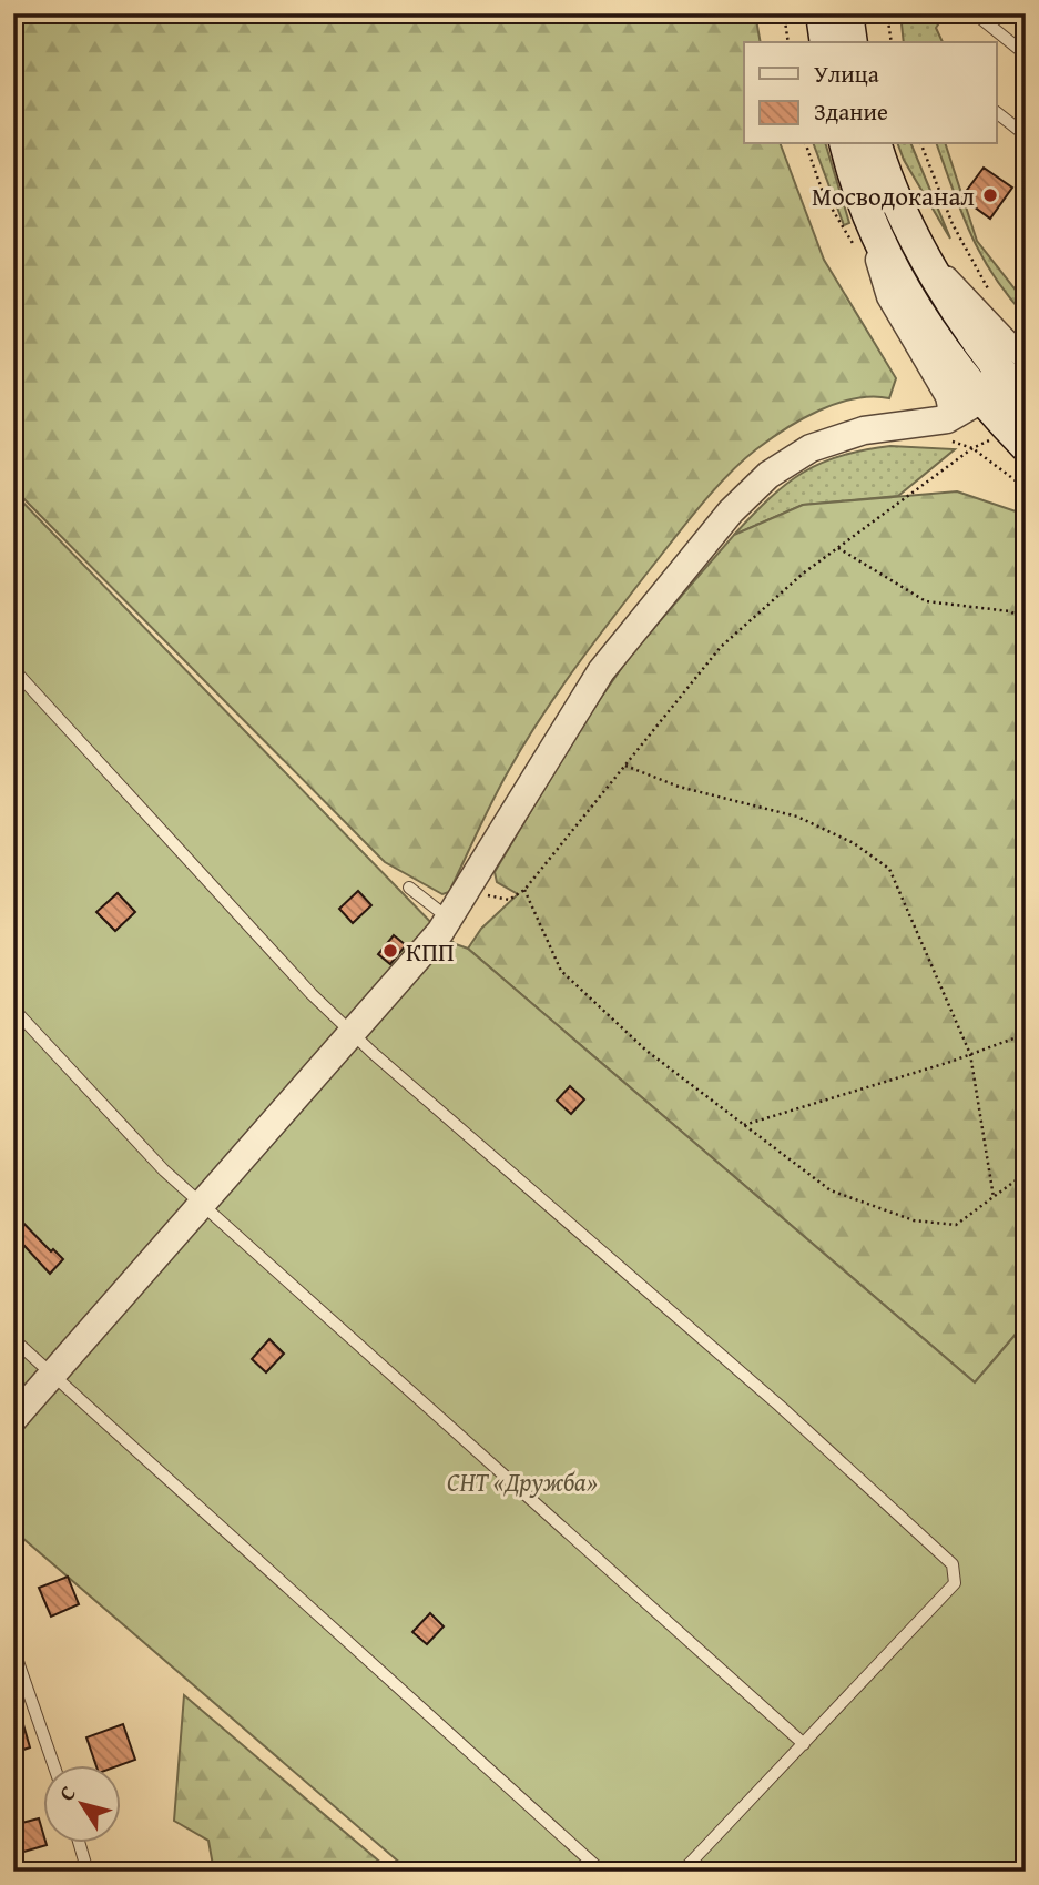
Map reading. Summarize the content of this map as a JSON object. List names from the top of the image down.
{
  "parks": ["СНТ «Дружба»"],
  "places": ["Мосводоканал", "КПП"],
  "legend": ["Улица", "Здание"],
  "north": "top left"
}
